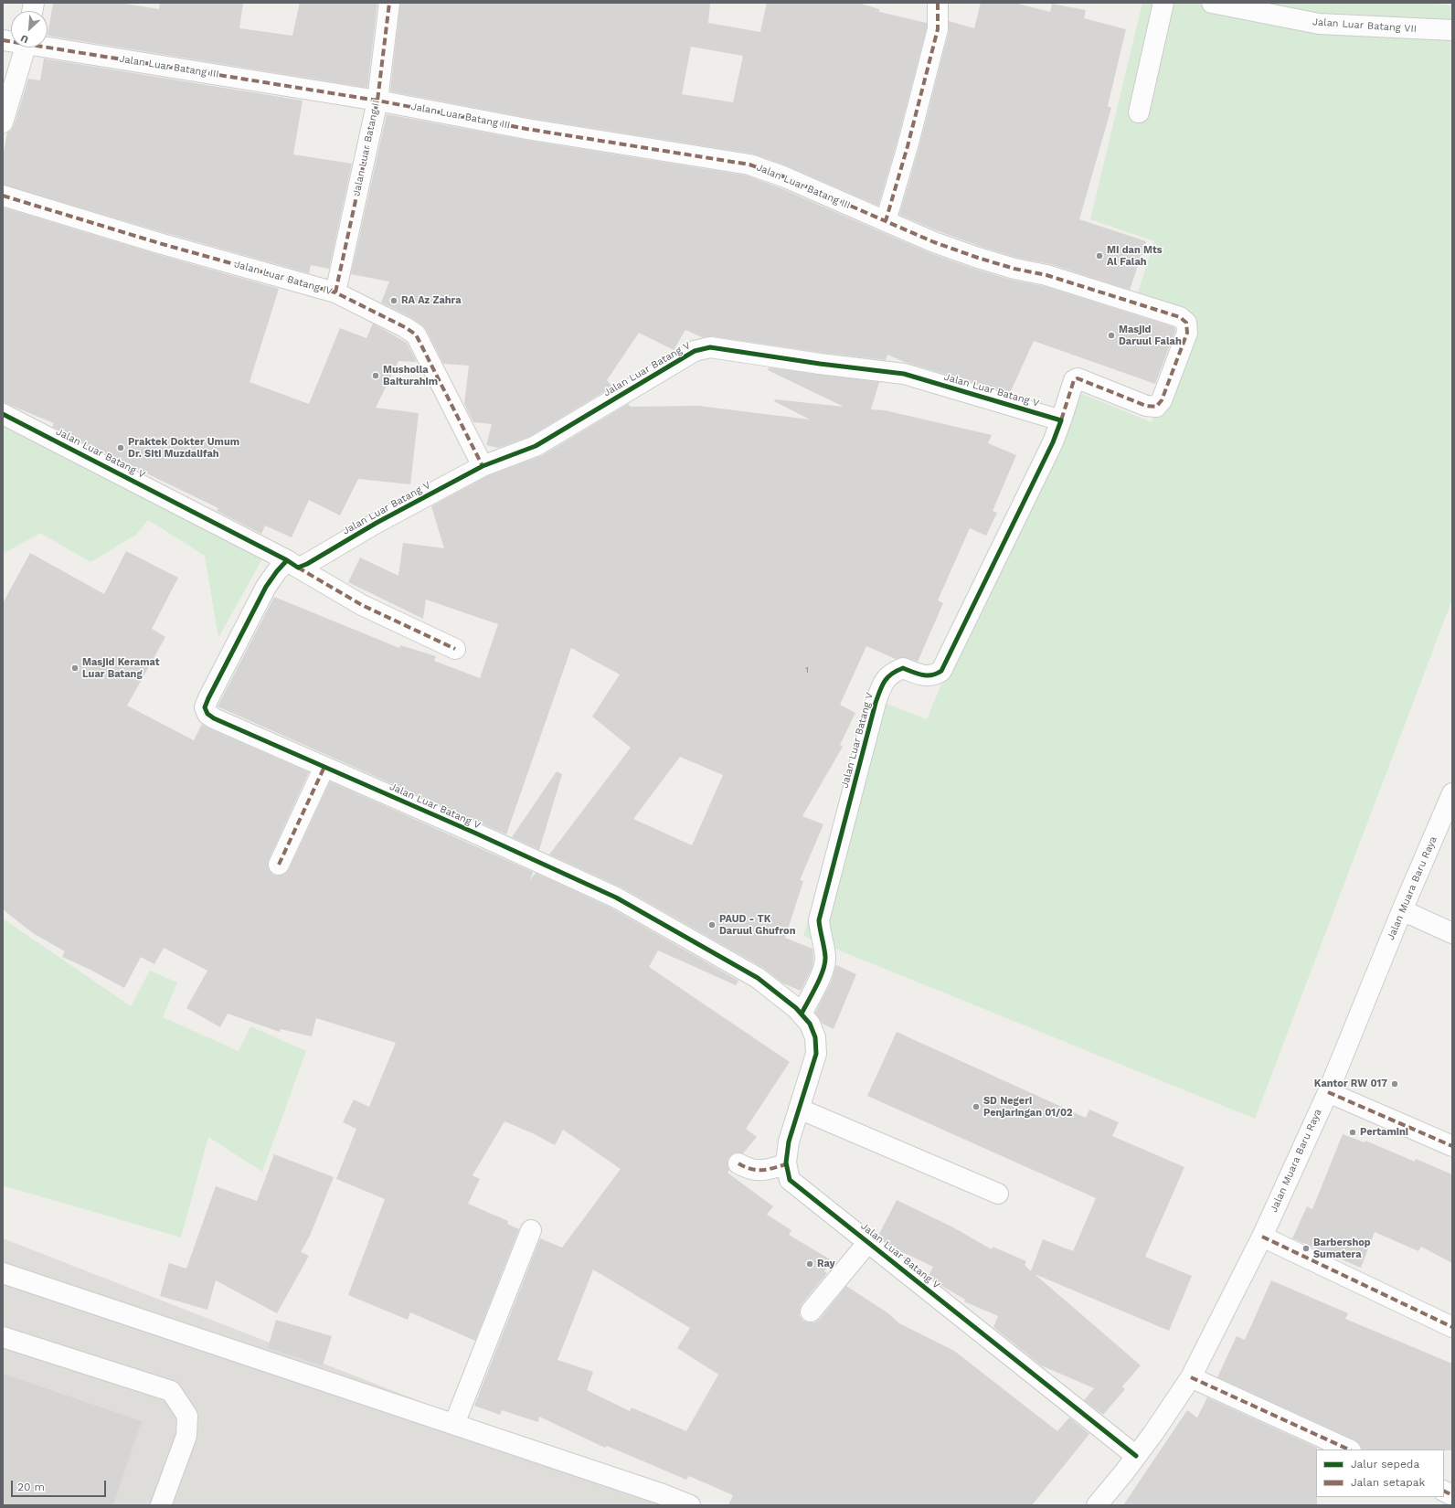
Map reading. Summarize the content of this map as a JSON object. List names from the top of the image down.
{
  "streets": {
    "street": [
      "Jalan Luar Batang VII",
      "Jalan Luar Batang III",
      "Jalan Luar Batang II",
      "Jalan Luar Batang IV",
      "Jalan Luar Batang V",
      "Jalan Muara Baru Raya"
    ]
  },
  "crossings": [
    ["Jalan Luar Batang III", "Jalan Luar Batang II"],
    ["Jalan Luar Batang III", "Jalan Luar Batang V"],
    ["Jalan Luar Batang II", "Jalan Luar Batang IV"],
    ["Jalan Luar Batang IV", "Jalan Luar Batang V"],
    ["Jalan Luar Batang V", "Jalan Muara Baru Raya"]
  ],
  "places": [
    "MI dan Mts Al Falah",
    "RA Az Zahra",
    "Masjid Daruul Falah",
    "Musholla Baiturahim",
    "Praktek Dokter Umum Dr. Siti Muzdalifah",
    "Masjid Keramat Luar Batang",
    "PAUD - TK Daruul Ghufron",
    "Kantor RW 017",
    "SD Negeri Penjaringan 01/02",
    "Pertamini",
    "Barbershop Sumatera",
    "Ray"
  ],
  "house_numbers": ["1"],
  "legend": ["Jalur sepeda", "Jalan setapak"],
  "scale_bar": "20 m",
  "north": "bottom left"
}
